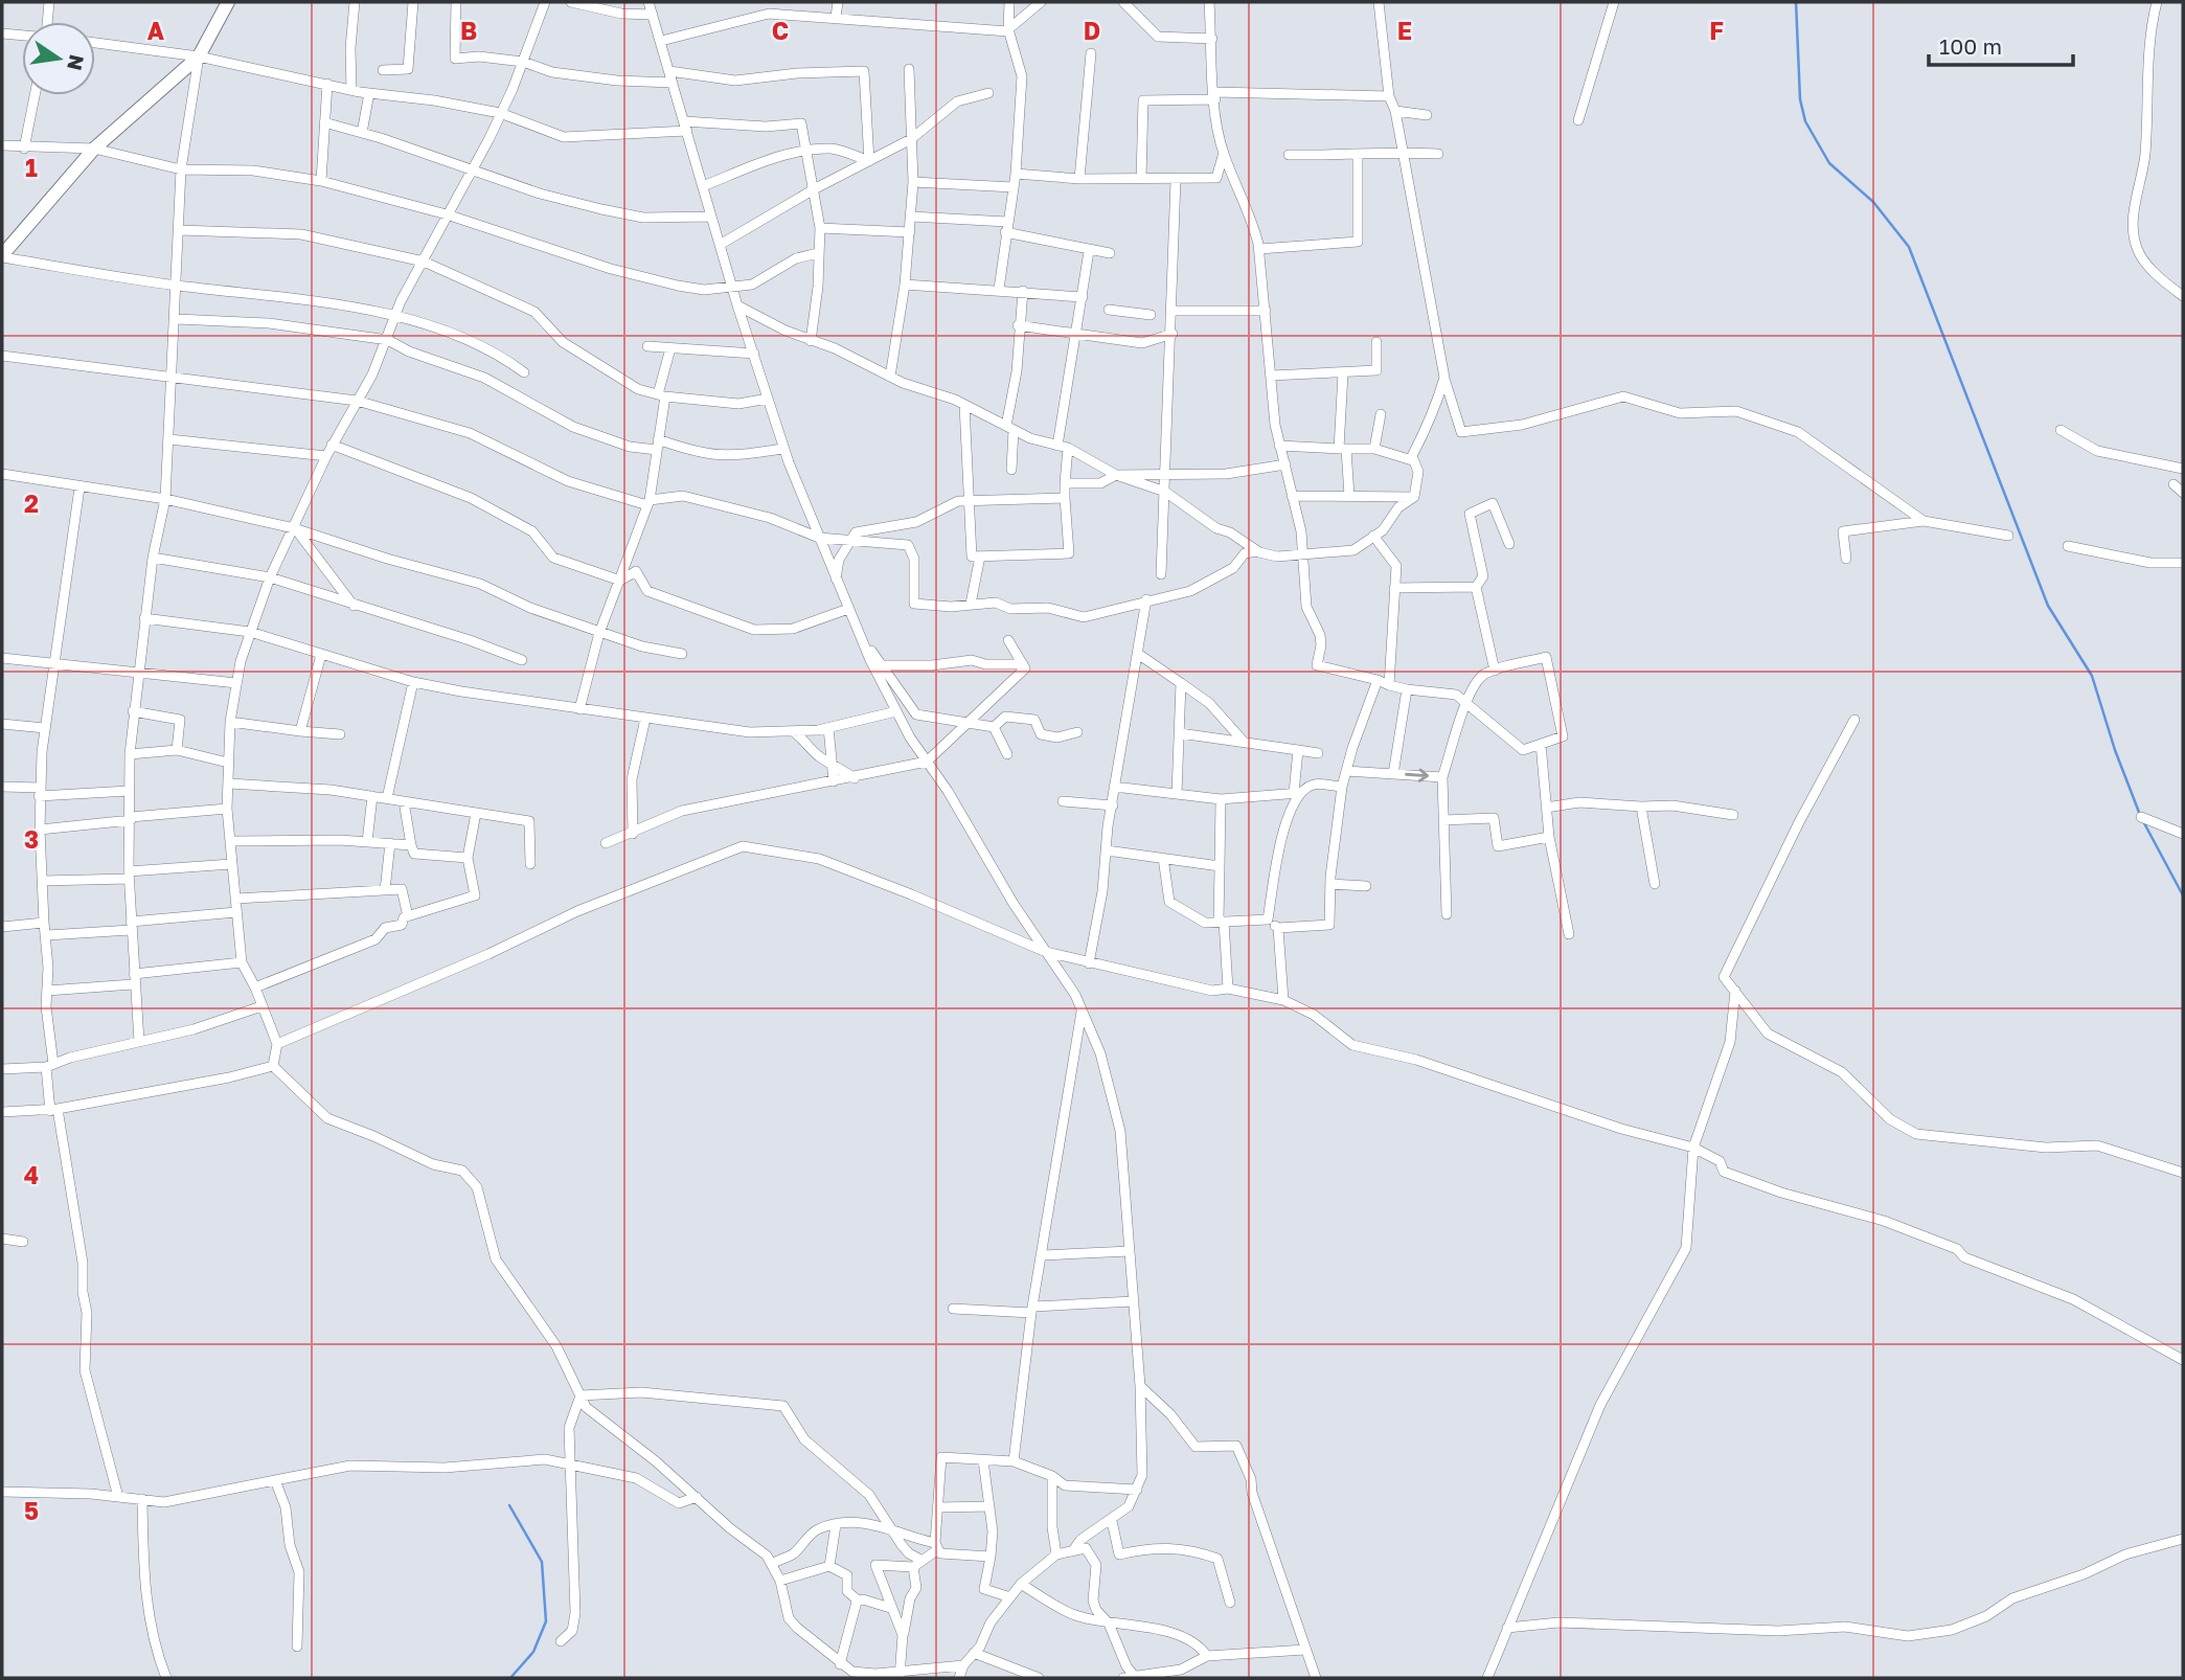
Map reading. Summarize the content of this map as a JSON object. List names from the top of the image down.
{
  "scale_bar": "100 m",
  "north": "right",
  "grid": {
    "columns": [
      "A",
      "B",
      "C",
      "D",
      "E",
      "F"
    ],
    "rows": [
      "1",
      "2",
      "3",
      "4",
      "5"
    ]
  }
}
